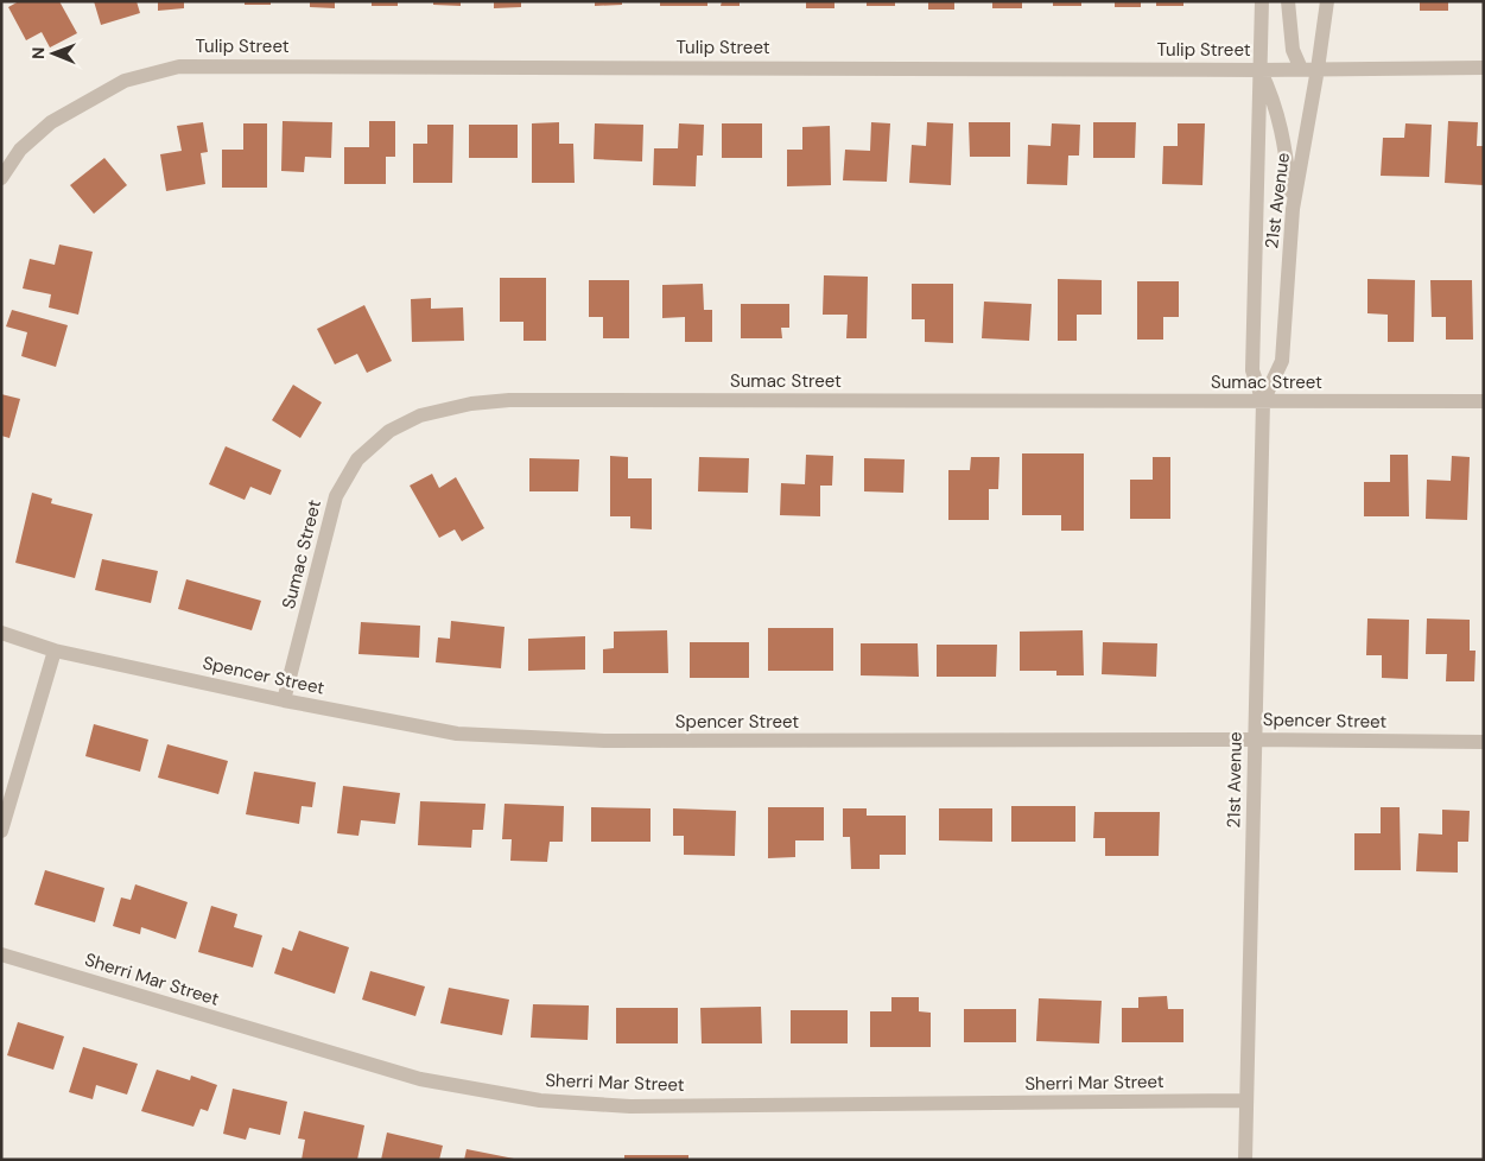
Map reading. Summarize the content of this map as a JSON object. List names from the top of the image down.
{
  "streets": {
    "street": [
      "Tulip Street",
      "21st Avenue",
      "Sumac Street",
      "Spencer Street",
      "Sherri Mar Street"
    ]
  },
  "crossings": [
    ["Tulip Street", "21st Avenue"],
    ["21st Avenue", "Sumac Street"],
    ["21st Avenue", "Spencer Street"],
    ["21st Avenue", "Sherri Mar Street"],
    ["Sumac Street", "Spencer Street"]
  ],
  "north": "left"
}
